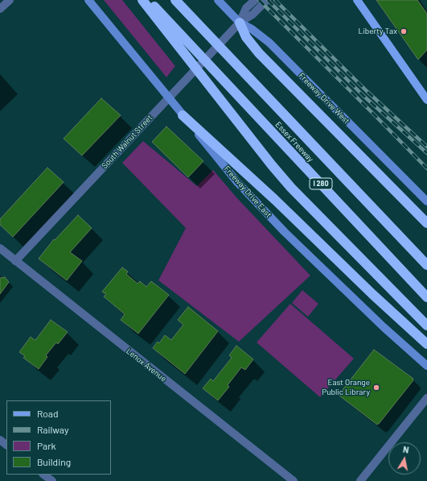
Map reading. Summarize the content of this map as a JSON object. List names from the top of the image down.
{
  "streets": {
    "highway": ["Essex Freeway", "I 280"],
    "main road": ["Freeway Drive West", "Freeway Drive East"],
    "street": ["South Walnut Street", "Lenox Avenue"]
  },
  "crossings": [
    ["Freeway Drive West", "South Walnut Street"],
    ["South Walnut Street", "Freeway Drive East"],
    ["South Walnut Street", "Lenox Avenue"]
  ],
  "places": ["Liberty Tax", "East Orange Public Library"],
  "legend": [
    "Road",
    "Railway",
    "Park",
    "Building"
  ],
  "north": "top"
}
